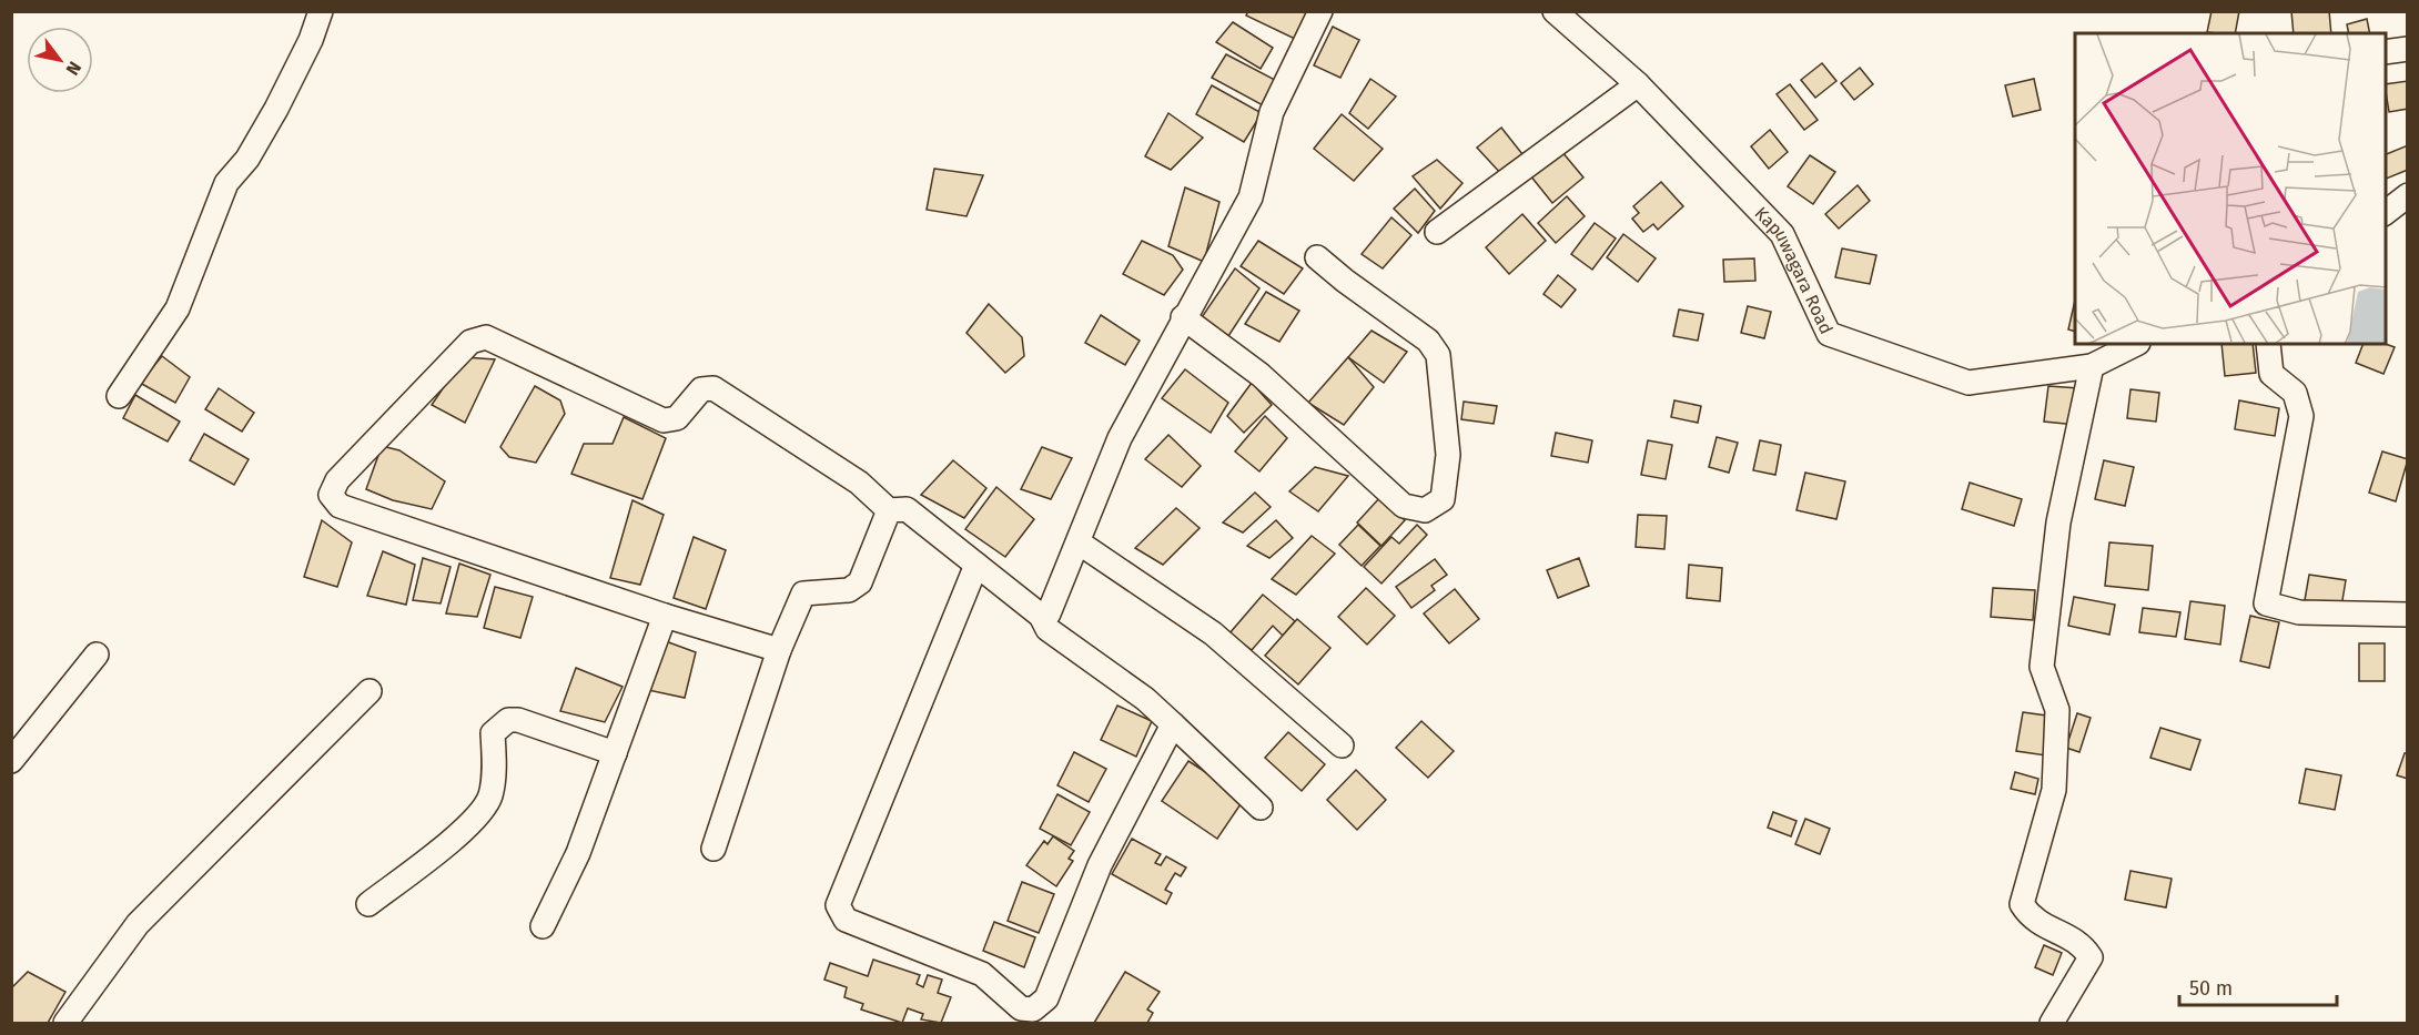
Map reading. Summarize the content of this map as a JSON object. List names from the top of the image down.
{
  "streets": {
    "street": ["Kapuwagara Road"]
  },
  "scale_bar": "50 m",
  "north": "bottom right"
}
